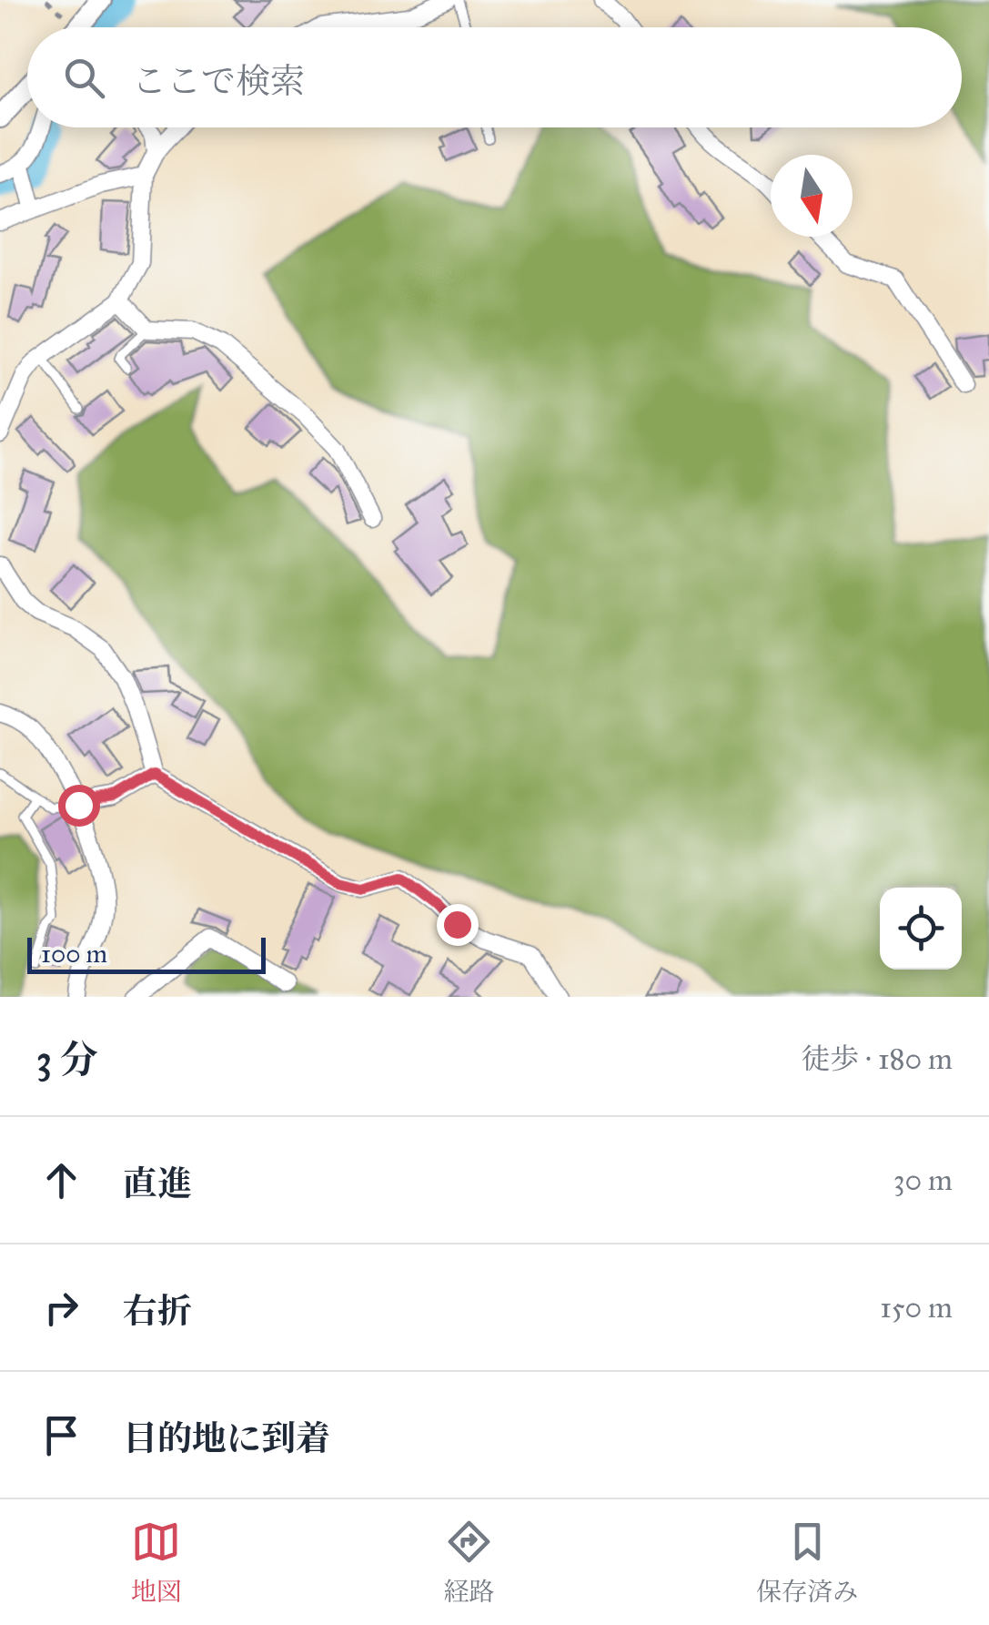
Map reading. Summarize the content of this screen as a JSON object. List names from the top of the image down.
{
  "scale_bar": "100 m",
  "north": "bottom",
  "page": {
    "search": "ここで検索",
    "scale": "100 m",
    "heading": ["3 分", "徒歩 · 180 m"],
    "list": [
      ["直進", "30 m"],
      ["右折", "150 m"],
      "目的地に到着"
    ],
    "nav": ["地図", "経路", "保存済み"]
  }
}
